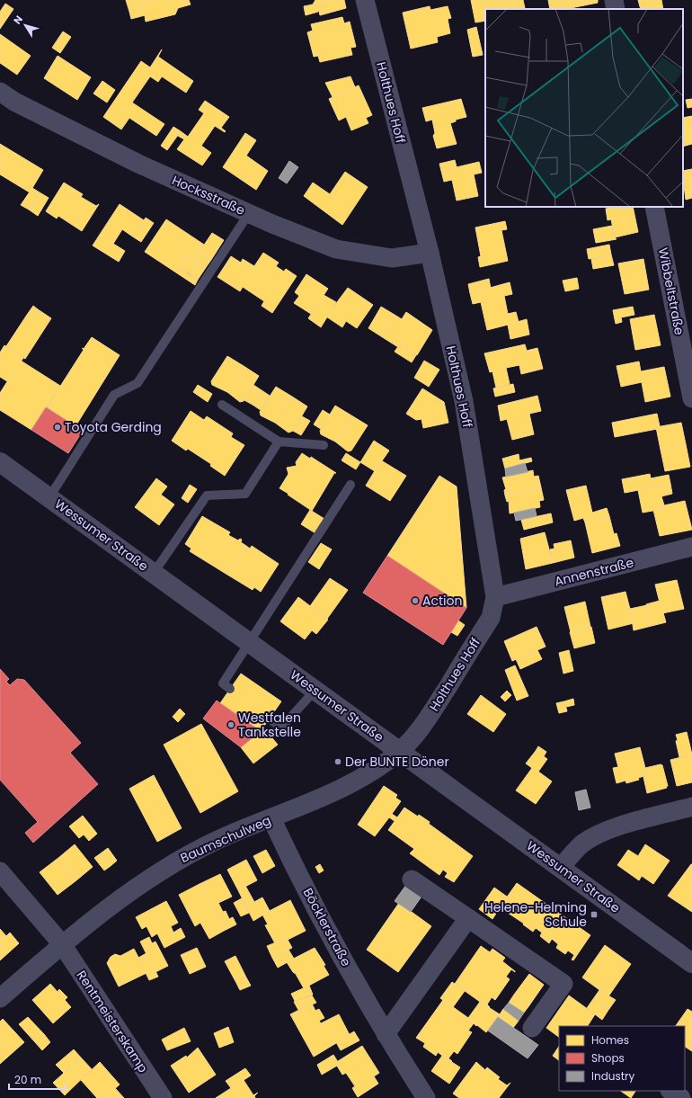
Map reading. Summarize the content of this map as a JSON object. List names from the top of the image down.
{
  "streets": {
    "street": [
      "Holthues Hoff",
      "Hocksstraße",
      "Wibbeltstraße",
      "Wessumer Straße",
      "Annenstraße",
      "Baumschulweg",
      "Böcklerstraße",
      "Rentmeisterskamp"
    ]
  },
  "crossings": [
    ["Holthues Hoff", "Hocksstraße"],
    ["Holthues Hoff", "Wessumer Straße"],
    ["Holthues Hoff", "Annenstraße"],
    ["Holthues Hoff", "Baumschulweg"],
    ["Wessumer Straße", "Baumschulweg"],
    ["Baumschulweg", "Böcklerstraße"],
    ["Baumschulweg", "Rentmeisterskamp"]
  ],
  "places": {
    "other": [
      "Toyota Gerding",
      "Action",
      "Westfalen Tankstelle",
      "Der BUNTE Döner"
    ],
    "transit": ["Helene-Helming Schule"]
  },
  "legend": ["Homes", "Shops", "Industry"],
  "scale_bar": "20 m",
  "north": "top left"
}
